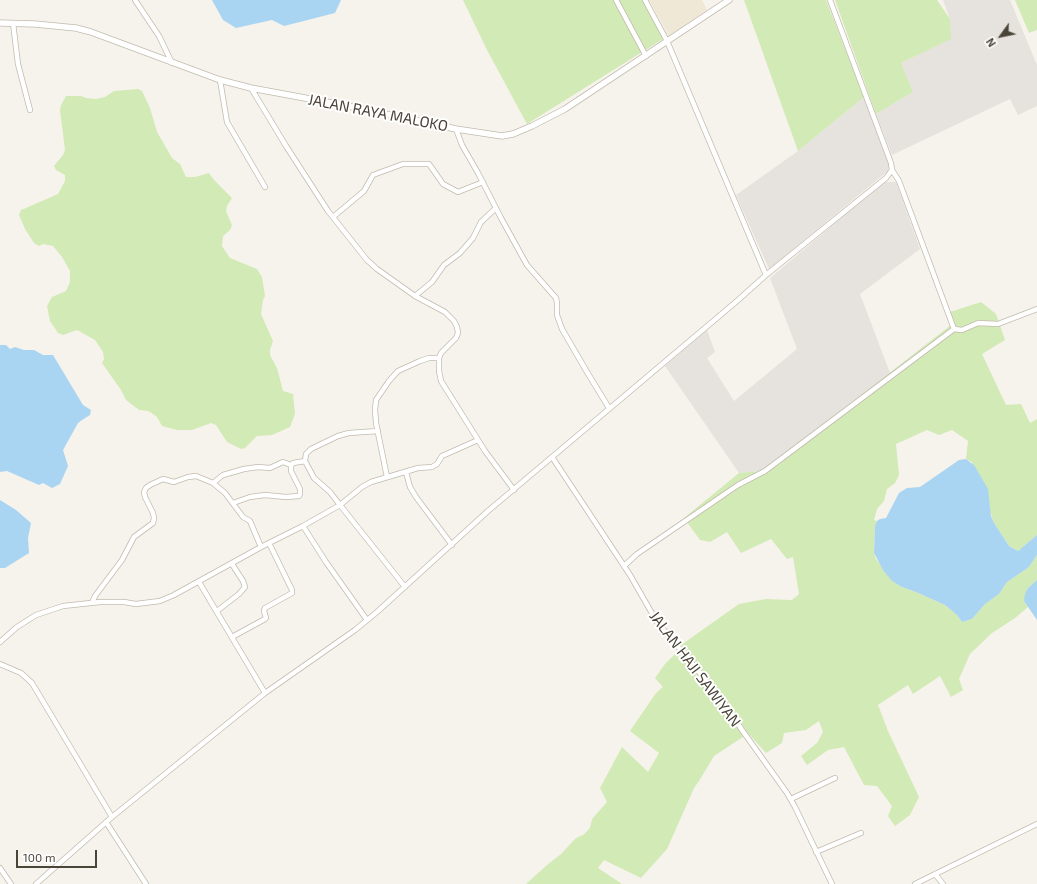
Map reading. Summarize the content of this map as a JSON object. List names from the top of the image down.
{
  "streets": {
    "street": ["JALAN RAYA MALOKO", "JALAN HAJI SAWIYAN"]
  },
  "scale_bar": "100 m",
  "north": "bottom left"
}
